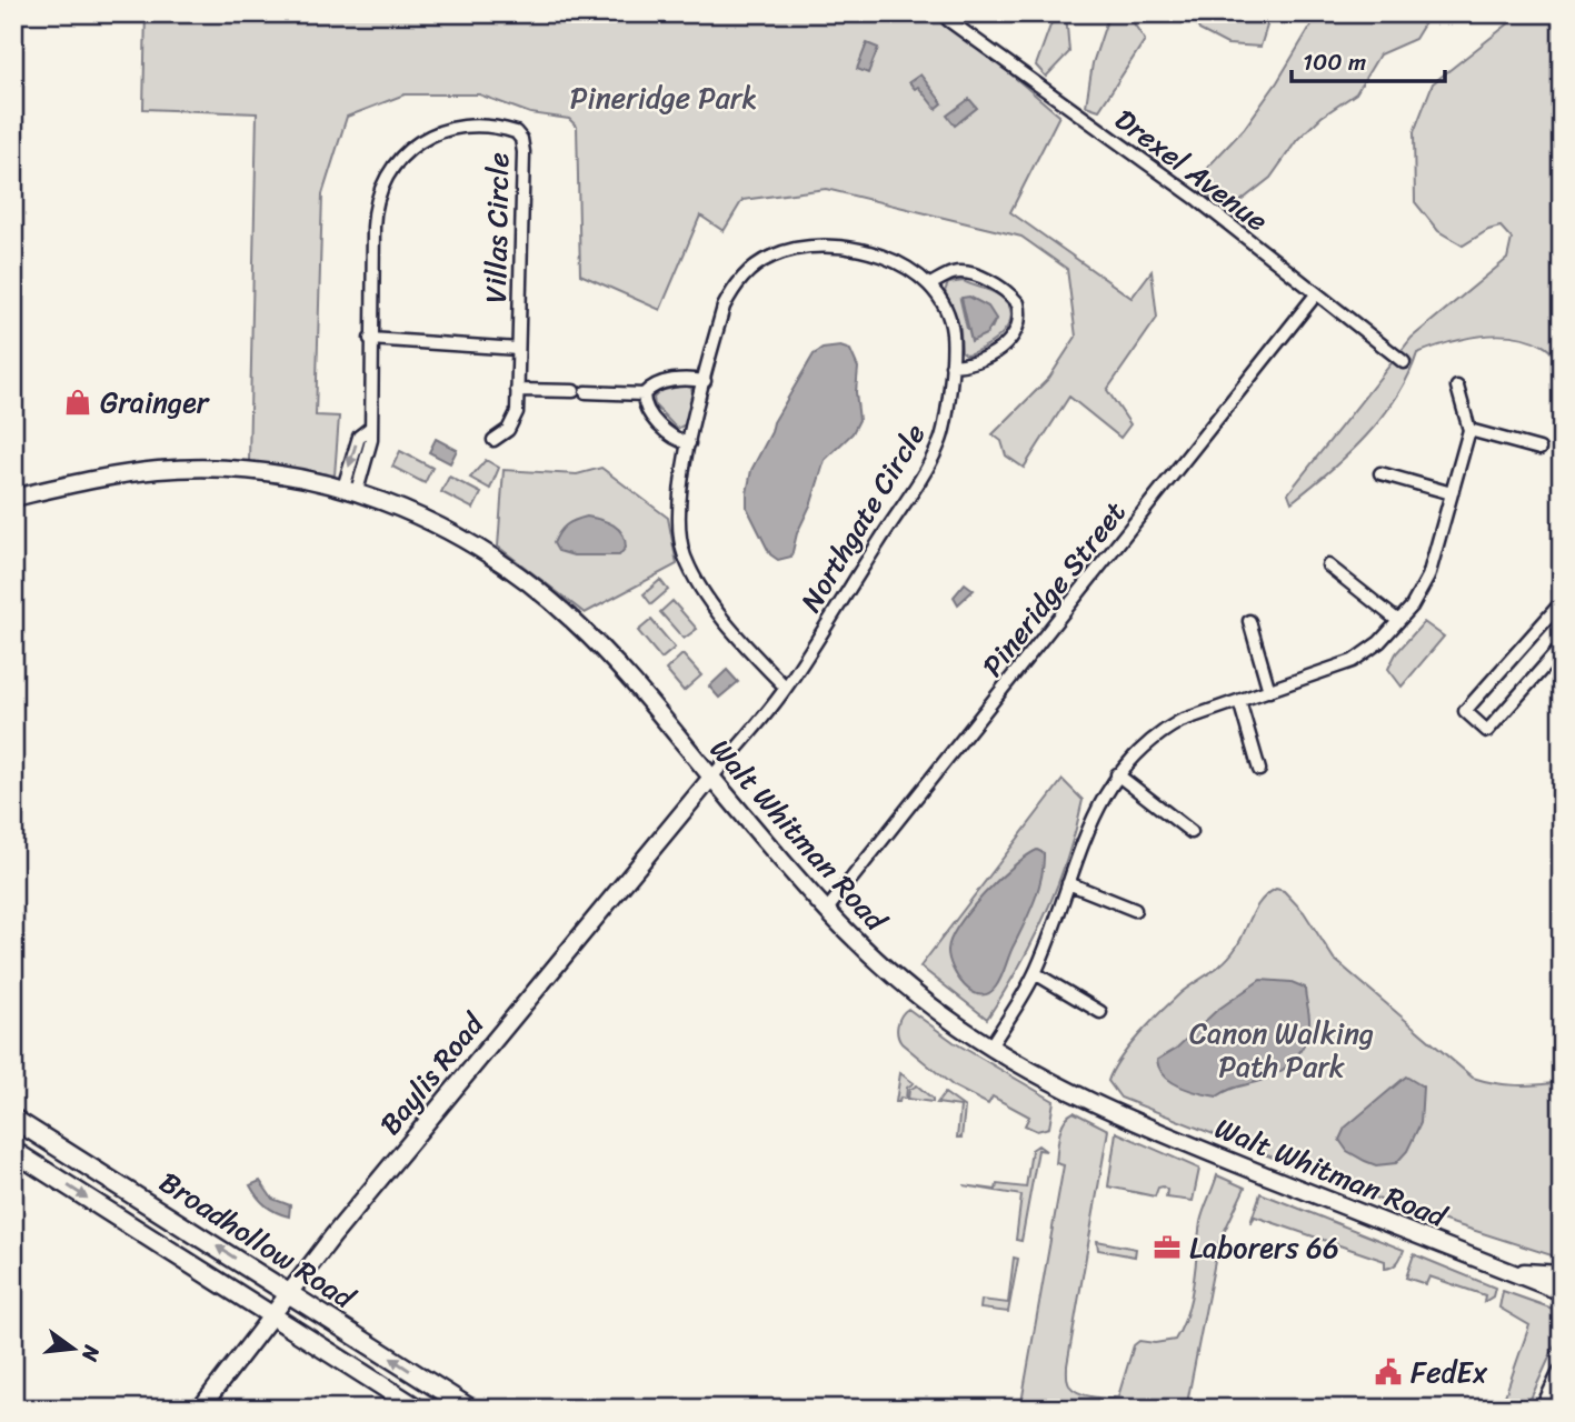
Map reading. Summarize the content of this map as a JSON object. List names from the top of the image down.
{
  "streets": {
    "main road": ["Walt Whitman Road", "Baylis Road", "Broadhollow Road"],
    "street": [
      "Drexel Avenue",
      "Villas Circle",
      "Northgate Circle",
      "Pineridge Street"
    ]
  },
  "crossings": [
    ["Drexel Avenue", "Pineridge Street"],
    ["Villas Circle", "Walt Whitman Road"],
    ["Northgate Circle", "Walt Whitman Road"],
    ["Northgate Circle", "Baylis Road"],
    ["Pineridge Street", "Walt Whitman Road"],
    ["Walt Whitman Road", "Baylis Road"],
    ["Baylis Road", "Broadhollow Road"]
  ],
  "parks": ["Pineridge Park", "Canon Walking Path Park"],
  "places": {
    "shop": ["Grainger"],
    "office": ["Laborers 66"],
    "public building": ["FedEx"]
  },
  "scale_bar": "100 m",
  "north": "right"
}
